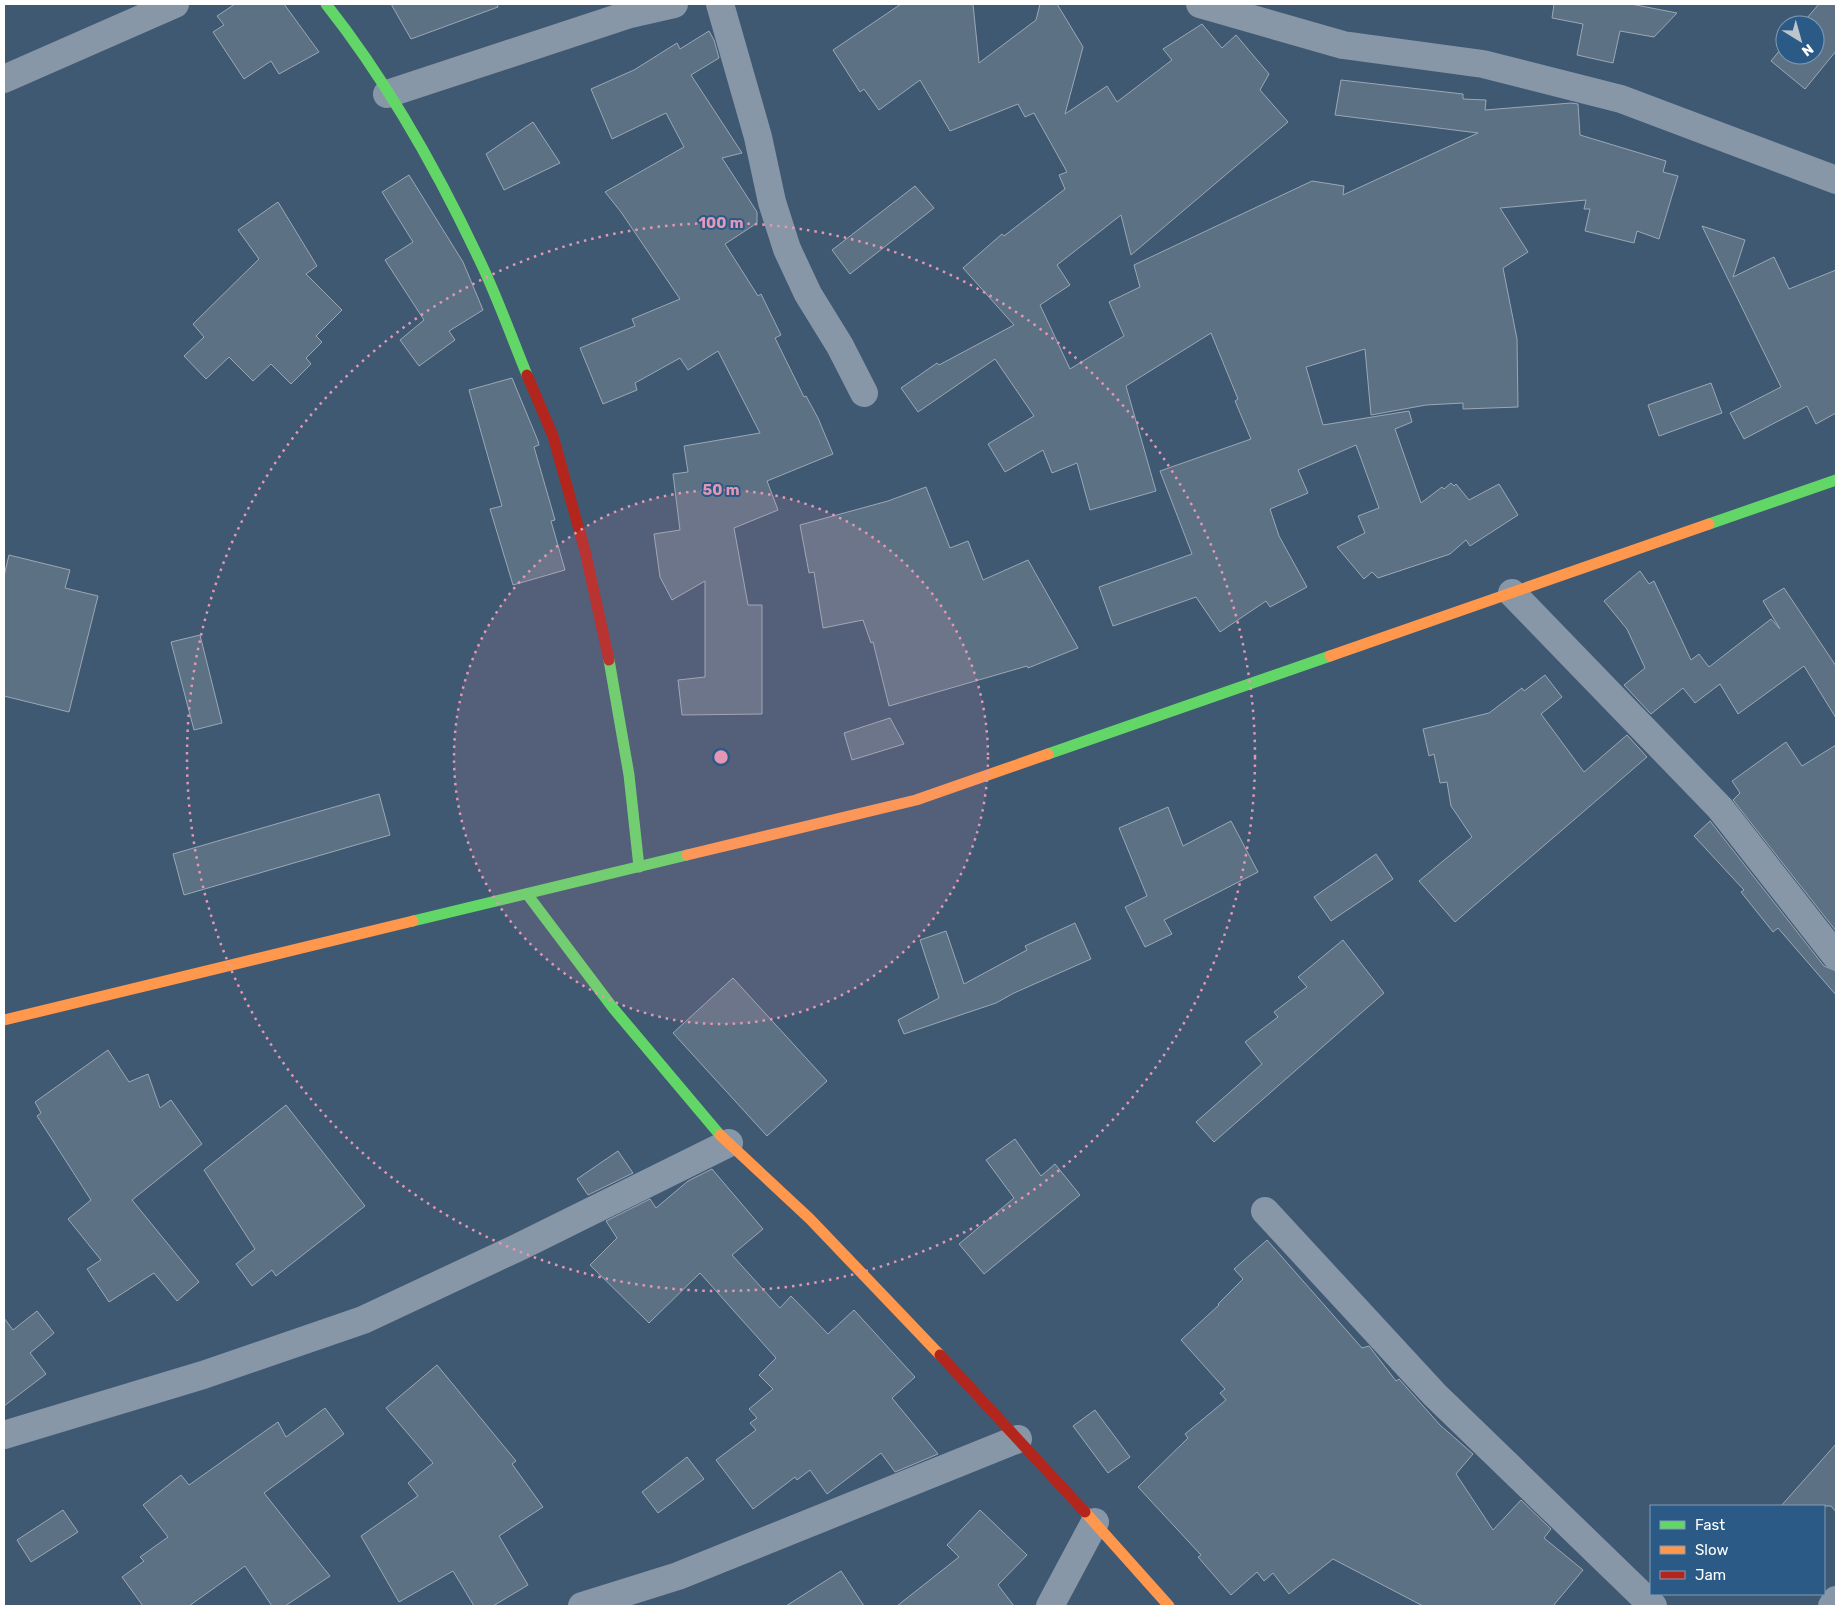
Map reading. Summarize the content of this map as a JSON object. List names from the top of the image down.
{
  "legend": ["Fast", "Slow", "Jam"],
  "north": "bottom right",
  "rings": ["100 m", "50 m"]
}
